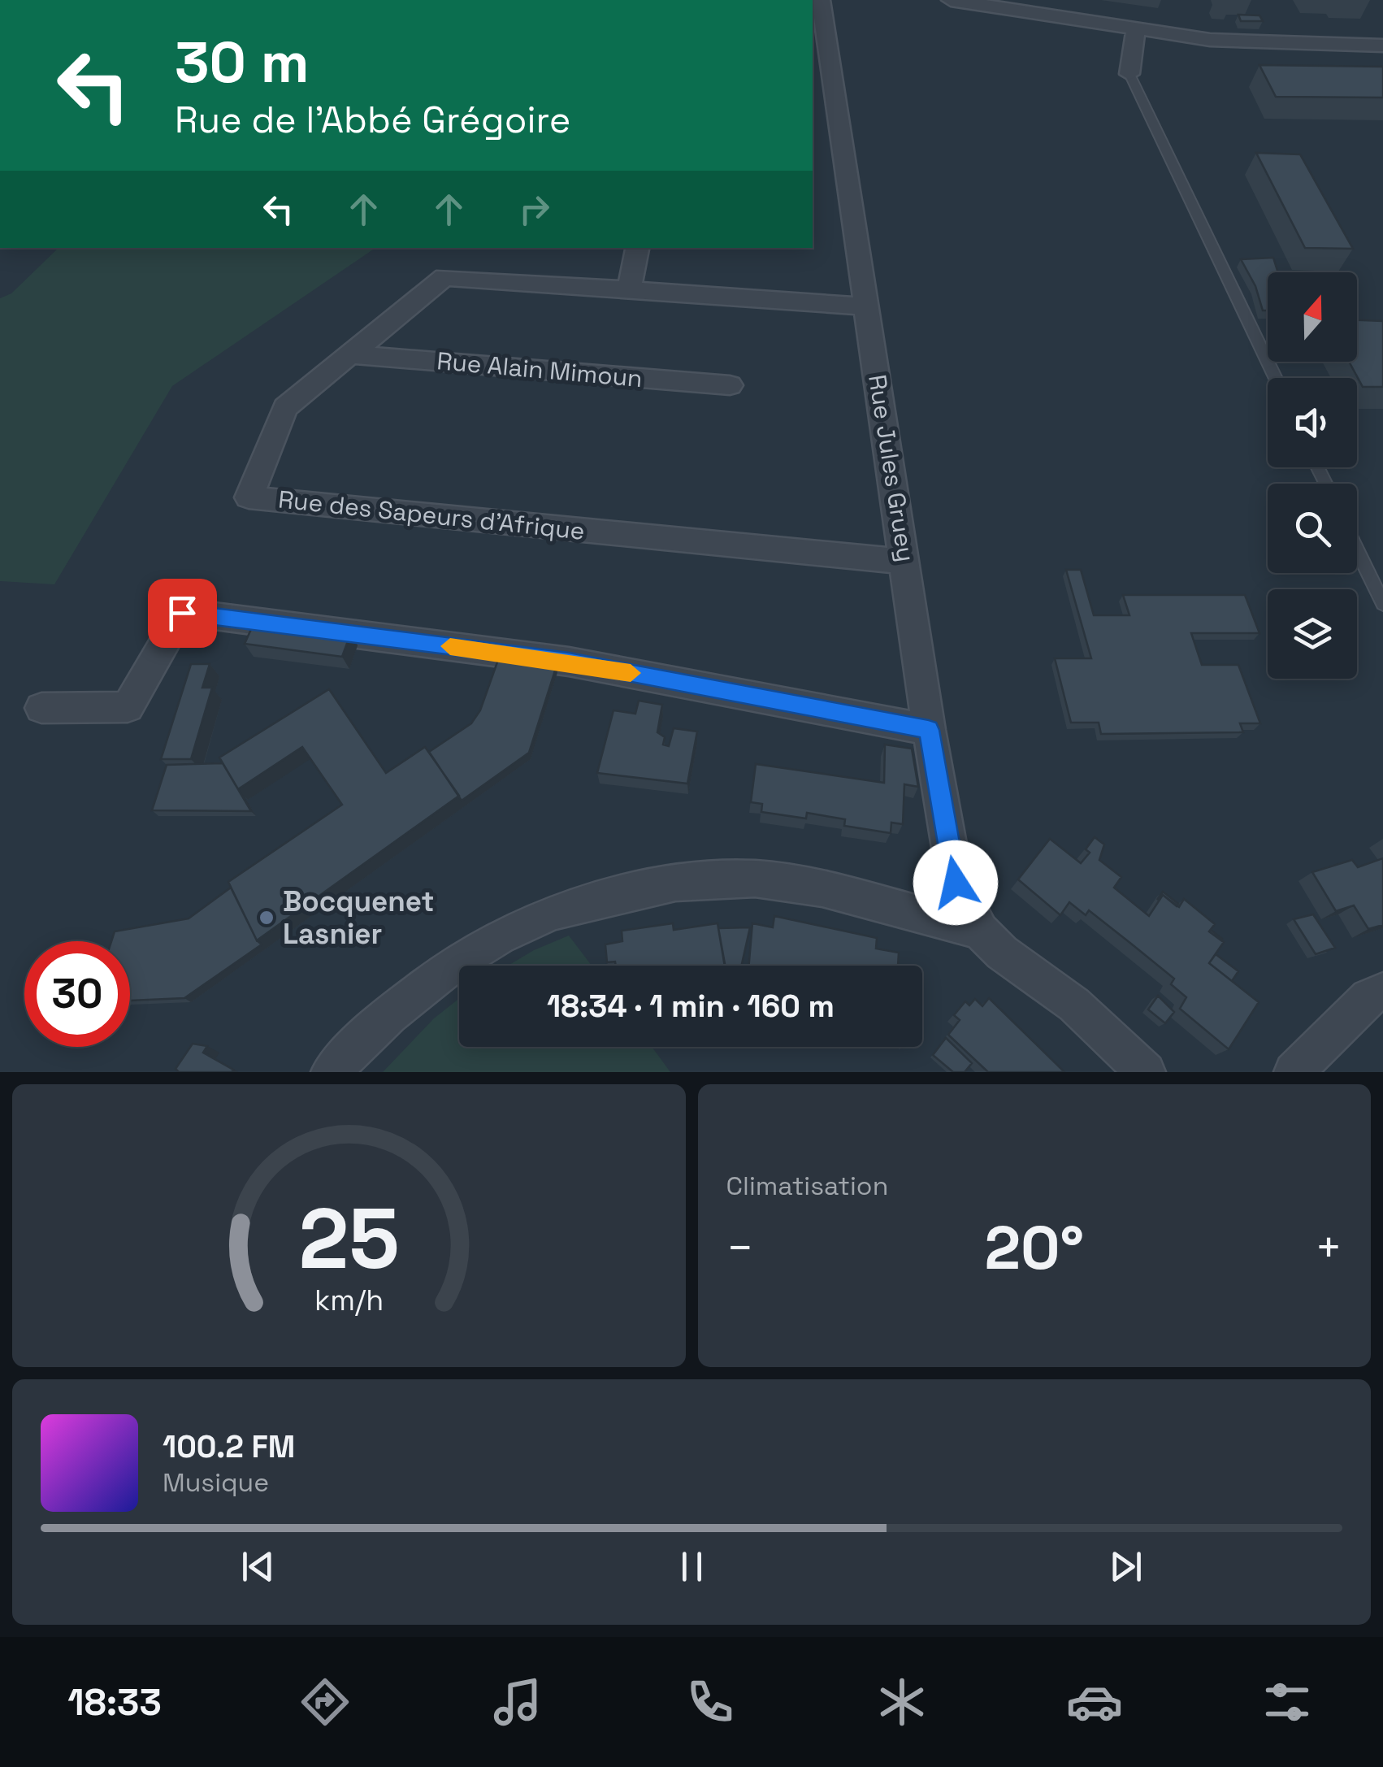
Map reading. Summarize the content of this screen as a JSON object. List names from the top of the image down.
{
  "streets": {
    "street": ["Rue Alain Mimoun", "Rue Jules Gruey", "Rue des Sapeurs d'Afrique"]
  },
  "crossings": [
    ["Rue Alain Mimoun", "Rue des Sapeurs d'Afrique"],
    ["Rue Jules Gruey", "Rue des Sapeurs d'Afrique"]
  ],
  "places": ["Bocquenet Lasnier"],
  "north": "top",
  "page": {
    "turn": ["30 m", "Rue de l'Abbé Grégoire"],
    "limit": "30",
    "trip": "18:34 · 1 min · 160 m",
    "tile": "Climatisation",
    "heat": ["−", "20°", "+"],
    "song": ["100.2 FM", "Musique"],
    "tabs": "18:33",
    "gauge": ["25", "km/h"]
  }
}
